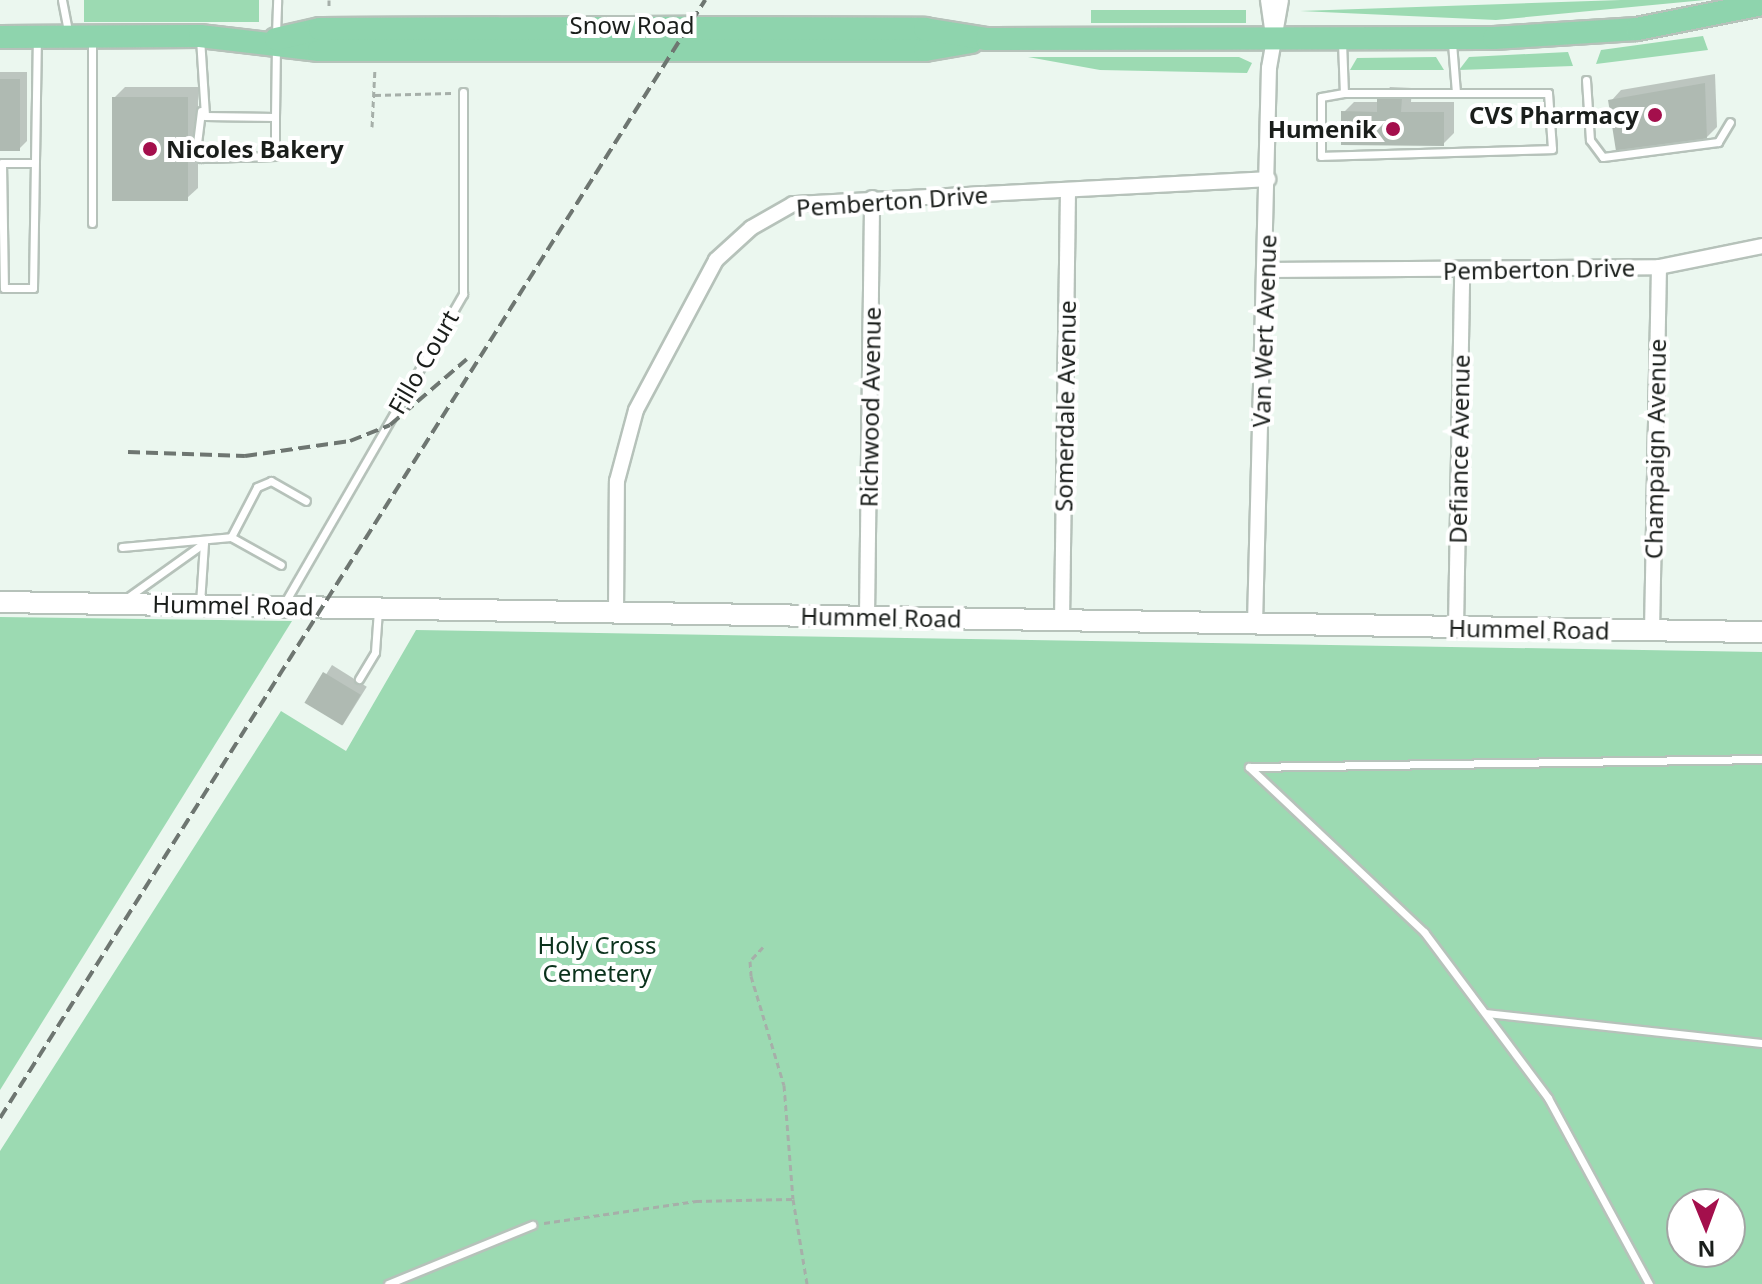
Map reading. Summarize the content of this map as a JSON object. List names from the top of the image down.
{
  "streets": {
    "main road": ["Snow Road"],
    "street": [
      "Pemberton Drive",
      "Van Wert Avenue",
      "Somerdale Avenue",
      "Richwood Avenue",
      "Defiance Avenue",
      "Champaign Avenue",
      "Hummel Road"
    ],
    "lane": ["Fillo Court"]
  },
  "crossings": [
    ["Snow Road", "Van Wert Avenue"],
    ["Pemberton Drive", "Van Wert Avenue"],
    ["Pemberton Drive", "Somerdale Avenue"],
    ["Pemberton Drive", "Richwood Avenue"],
    ["Pemberton Drive", "Defiance Avenue"],
    ["Pemberton Drive", "Champaign Avenue"],
    ["Pemberton Drive", "Hummel Road"],
    ["Van Wert Avenue", "Hummel Road"],
    ["Fillo Court", "Hummel Road"],
    ["Somerdale Avenue", "Hummel Road"],
    ["Richwood Avenue", "Hummel Road"],
    ["Defiance Avenue", "Hummel Road"],
    ["Champaign Avenue", "Hummel Road"]
  ],
  "parks": ["Holy Cross Cemetery"],
  "places": ["CVS Pharmacy", "Humenik", "Nicoles Bakery"],
  "north": "bottom"
}
